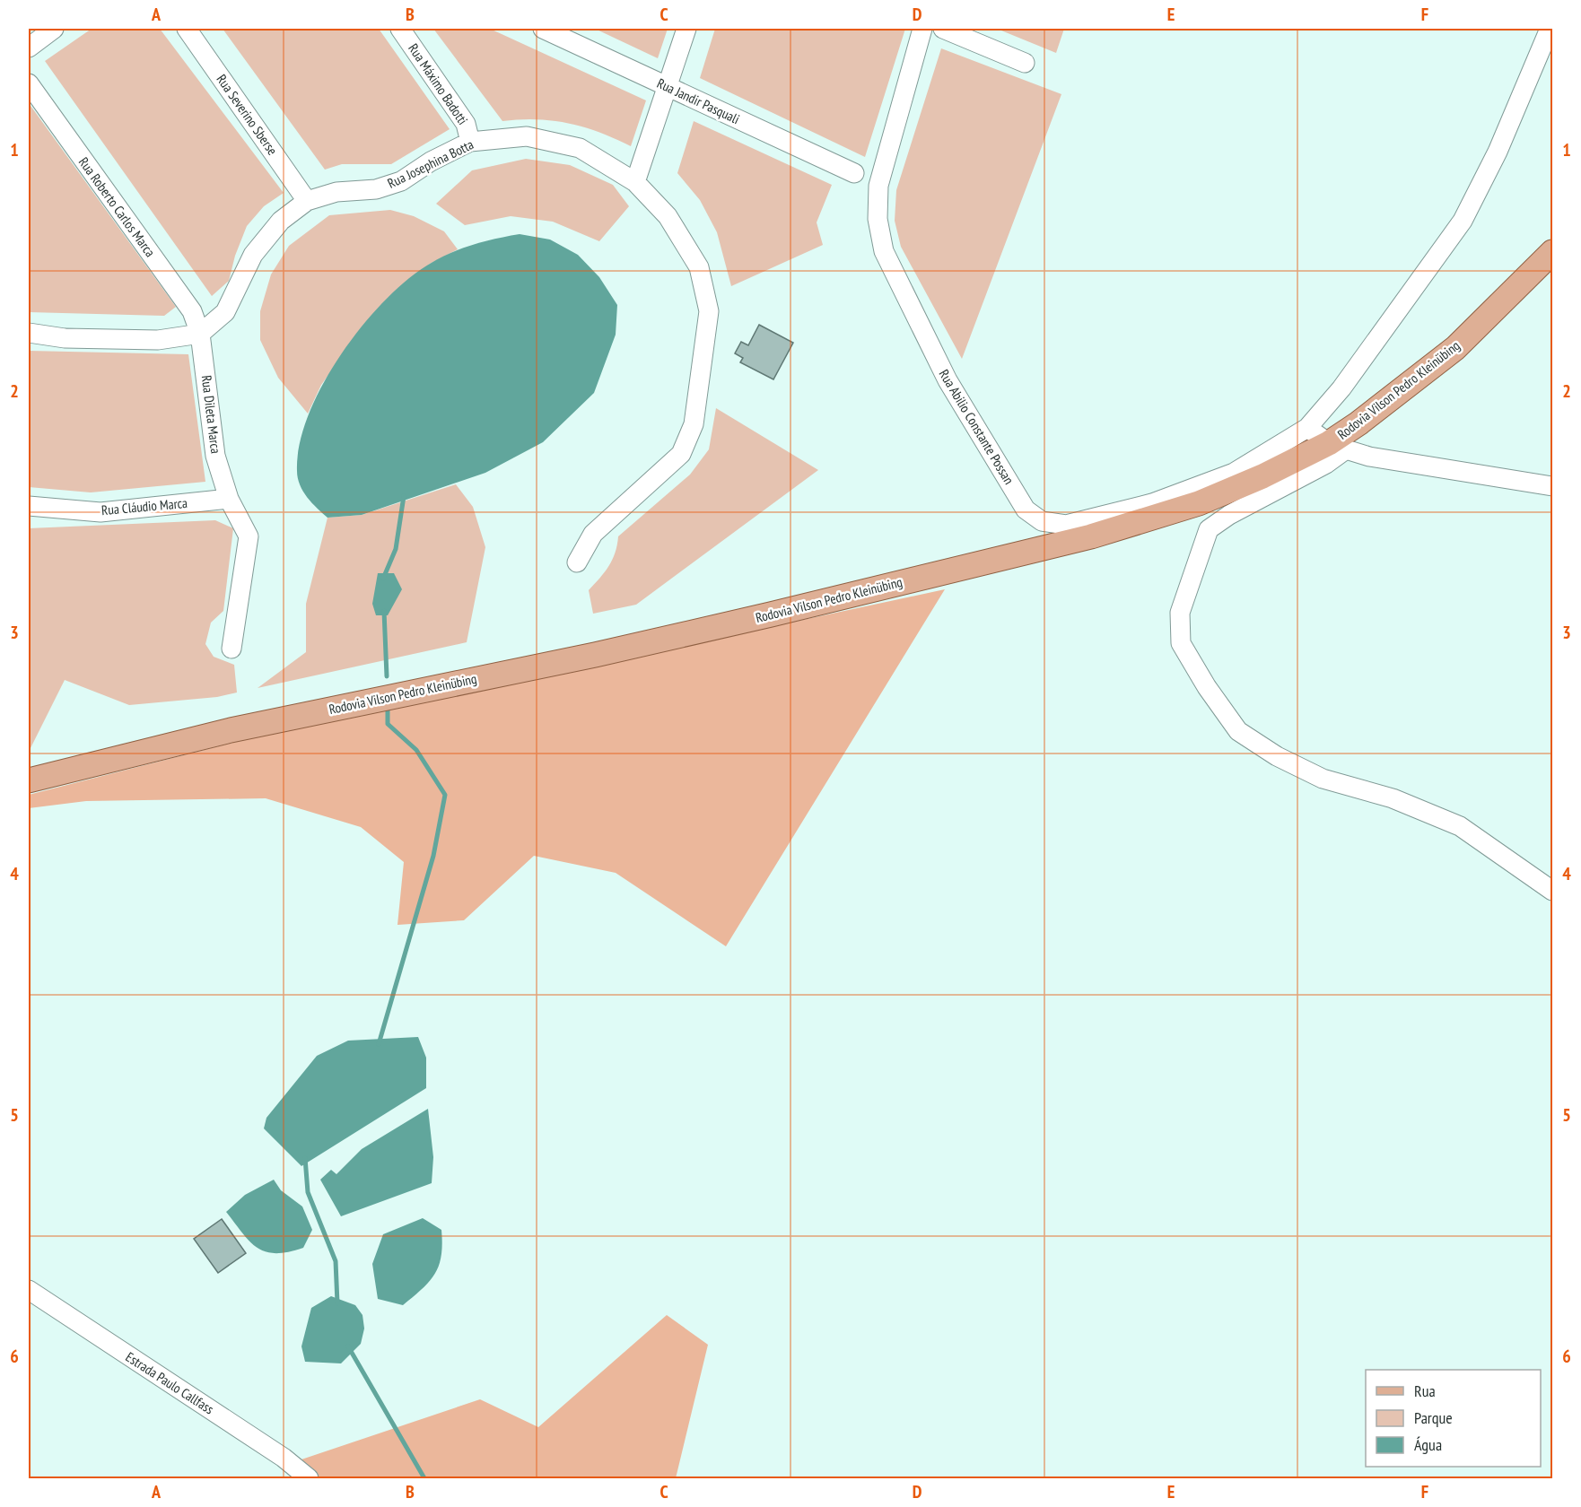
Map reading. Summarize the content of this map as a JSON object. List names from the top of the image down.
{
  "streets": {
    "main road": ["Rodovia Vilson Pedro Kleinübing"],
    "street": [
      "Rua Máximo Badotti",
      "Rua Jandir Pasquali",
      "Rua Severino Sberse",
      "Rua Josephina Botta",
      "Rua Roberto Carlos Marca",
      "Rua Dileta Marca",
      "Rua Abilio Constante Possan",
      "Rua Cláudio Marca",
      "Estrada Paulo Callfass"
    ]
  },
  "crossings": [
    ["Rua Máximo Badotti", "Rua Josephina Botta"],
    ["Rua Severino Sberse", "Rua Josephina Botta"],
    ["Rua Josephina Botta", "Rua Roberto Carlos Marca"],
    ["Rua Josephina Botta", "Rua Dileta Marca"],
    ["Rua Roberto Carlos Marca", "Rua Dileta Marca"],
    ["Rua Dileta Marca", "Rua Cláudio Marca"]
  ],
  "legend": ["Rua", "Parque", "Água"],
  "grid": {
    "columns": [
      "A",
      "B",
      "C",
      "D",
      "E",
      "F"
    ],
    "rows": [
      "1",
      "2",
      "3",
      "4",
      "5",
      "6"
    ]
  }
}
